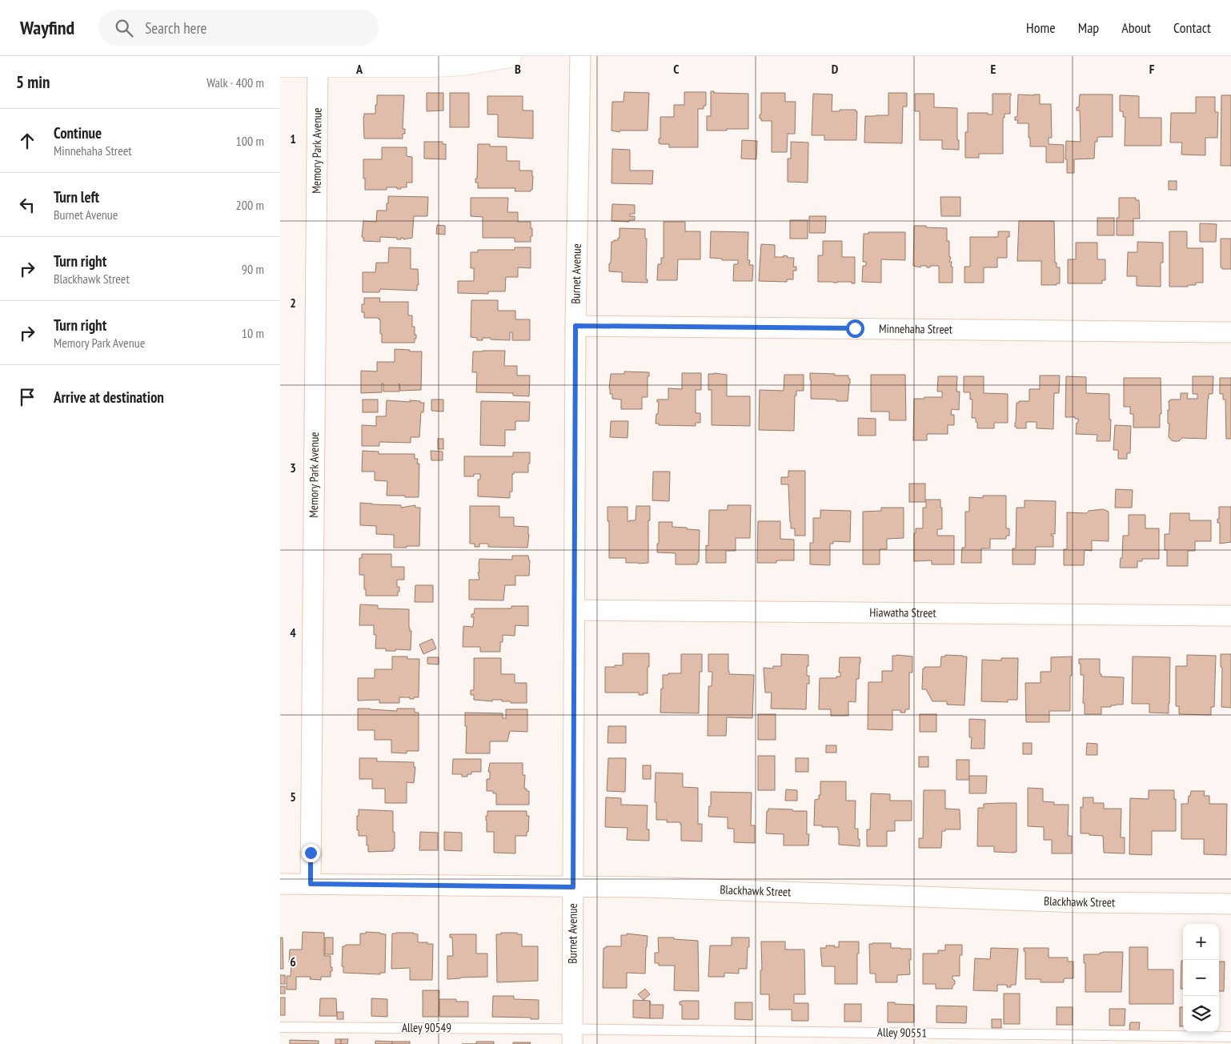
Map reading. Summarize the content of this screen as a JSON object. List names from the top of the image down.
{
  "streets": {
    "street": [
      "Memory Park Avenue",
      "Burnet Avenue",
      "Minnehaha Street",
      "Hiawatha Street",
      "Blackhawk Street"
    ],
    "lane": ["Alley 90549", "Alley 90551"]
  },
  "crossings": [
    ["Memory Park Avenue", "Blackhawk Street"],
    ["Burnet Avenue", "Minnehaha Street"],
    ["Burnet Avenue", "Hiawatha Street"],
    ["Burnet Avenue", "Blackhawk Street"],
    ["Burnet Avenue", "Alley 90549"],
    ["Burnet Avenue", "Alley 90551"],
    ["Alley 90549", "Alley 90551"]
  ],
  "page": {
    "header": "Wayfind",
    "search": "Search here",
    "nav": [
      "Home",
      "Map",
      "About",
      "Contact"
    ],
    "heading": ["5 min", "Walk · 400 m"],
    "list": [
      ["Continue", "Minnehaha Street", "100 m"],
      ["Turn left", "Burnet Avenue", "200 m"],
      ["Turn right", "Blackhawk Street", "90 m"],
      ["Turn right", "Memory Park Avenue", "10 m"],
      "Arrive at destination"
    ],
    "map_buttons": ["+", "−"]
  },
  "grid": {
    "columns": [
      "A",
      "B",
      "C",
      "D",
      "E",
      "F"
    ],
    "rows": [
      "1",
      "2",
      "3",
      "4",
      "5",
      "6"
    ]
  }
}
